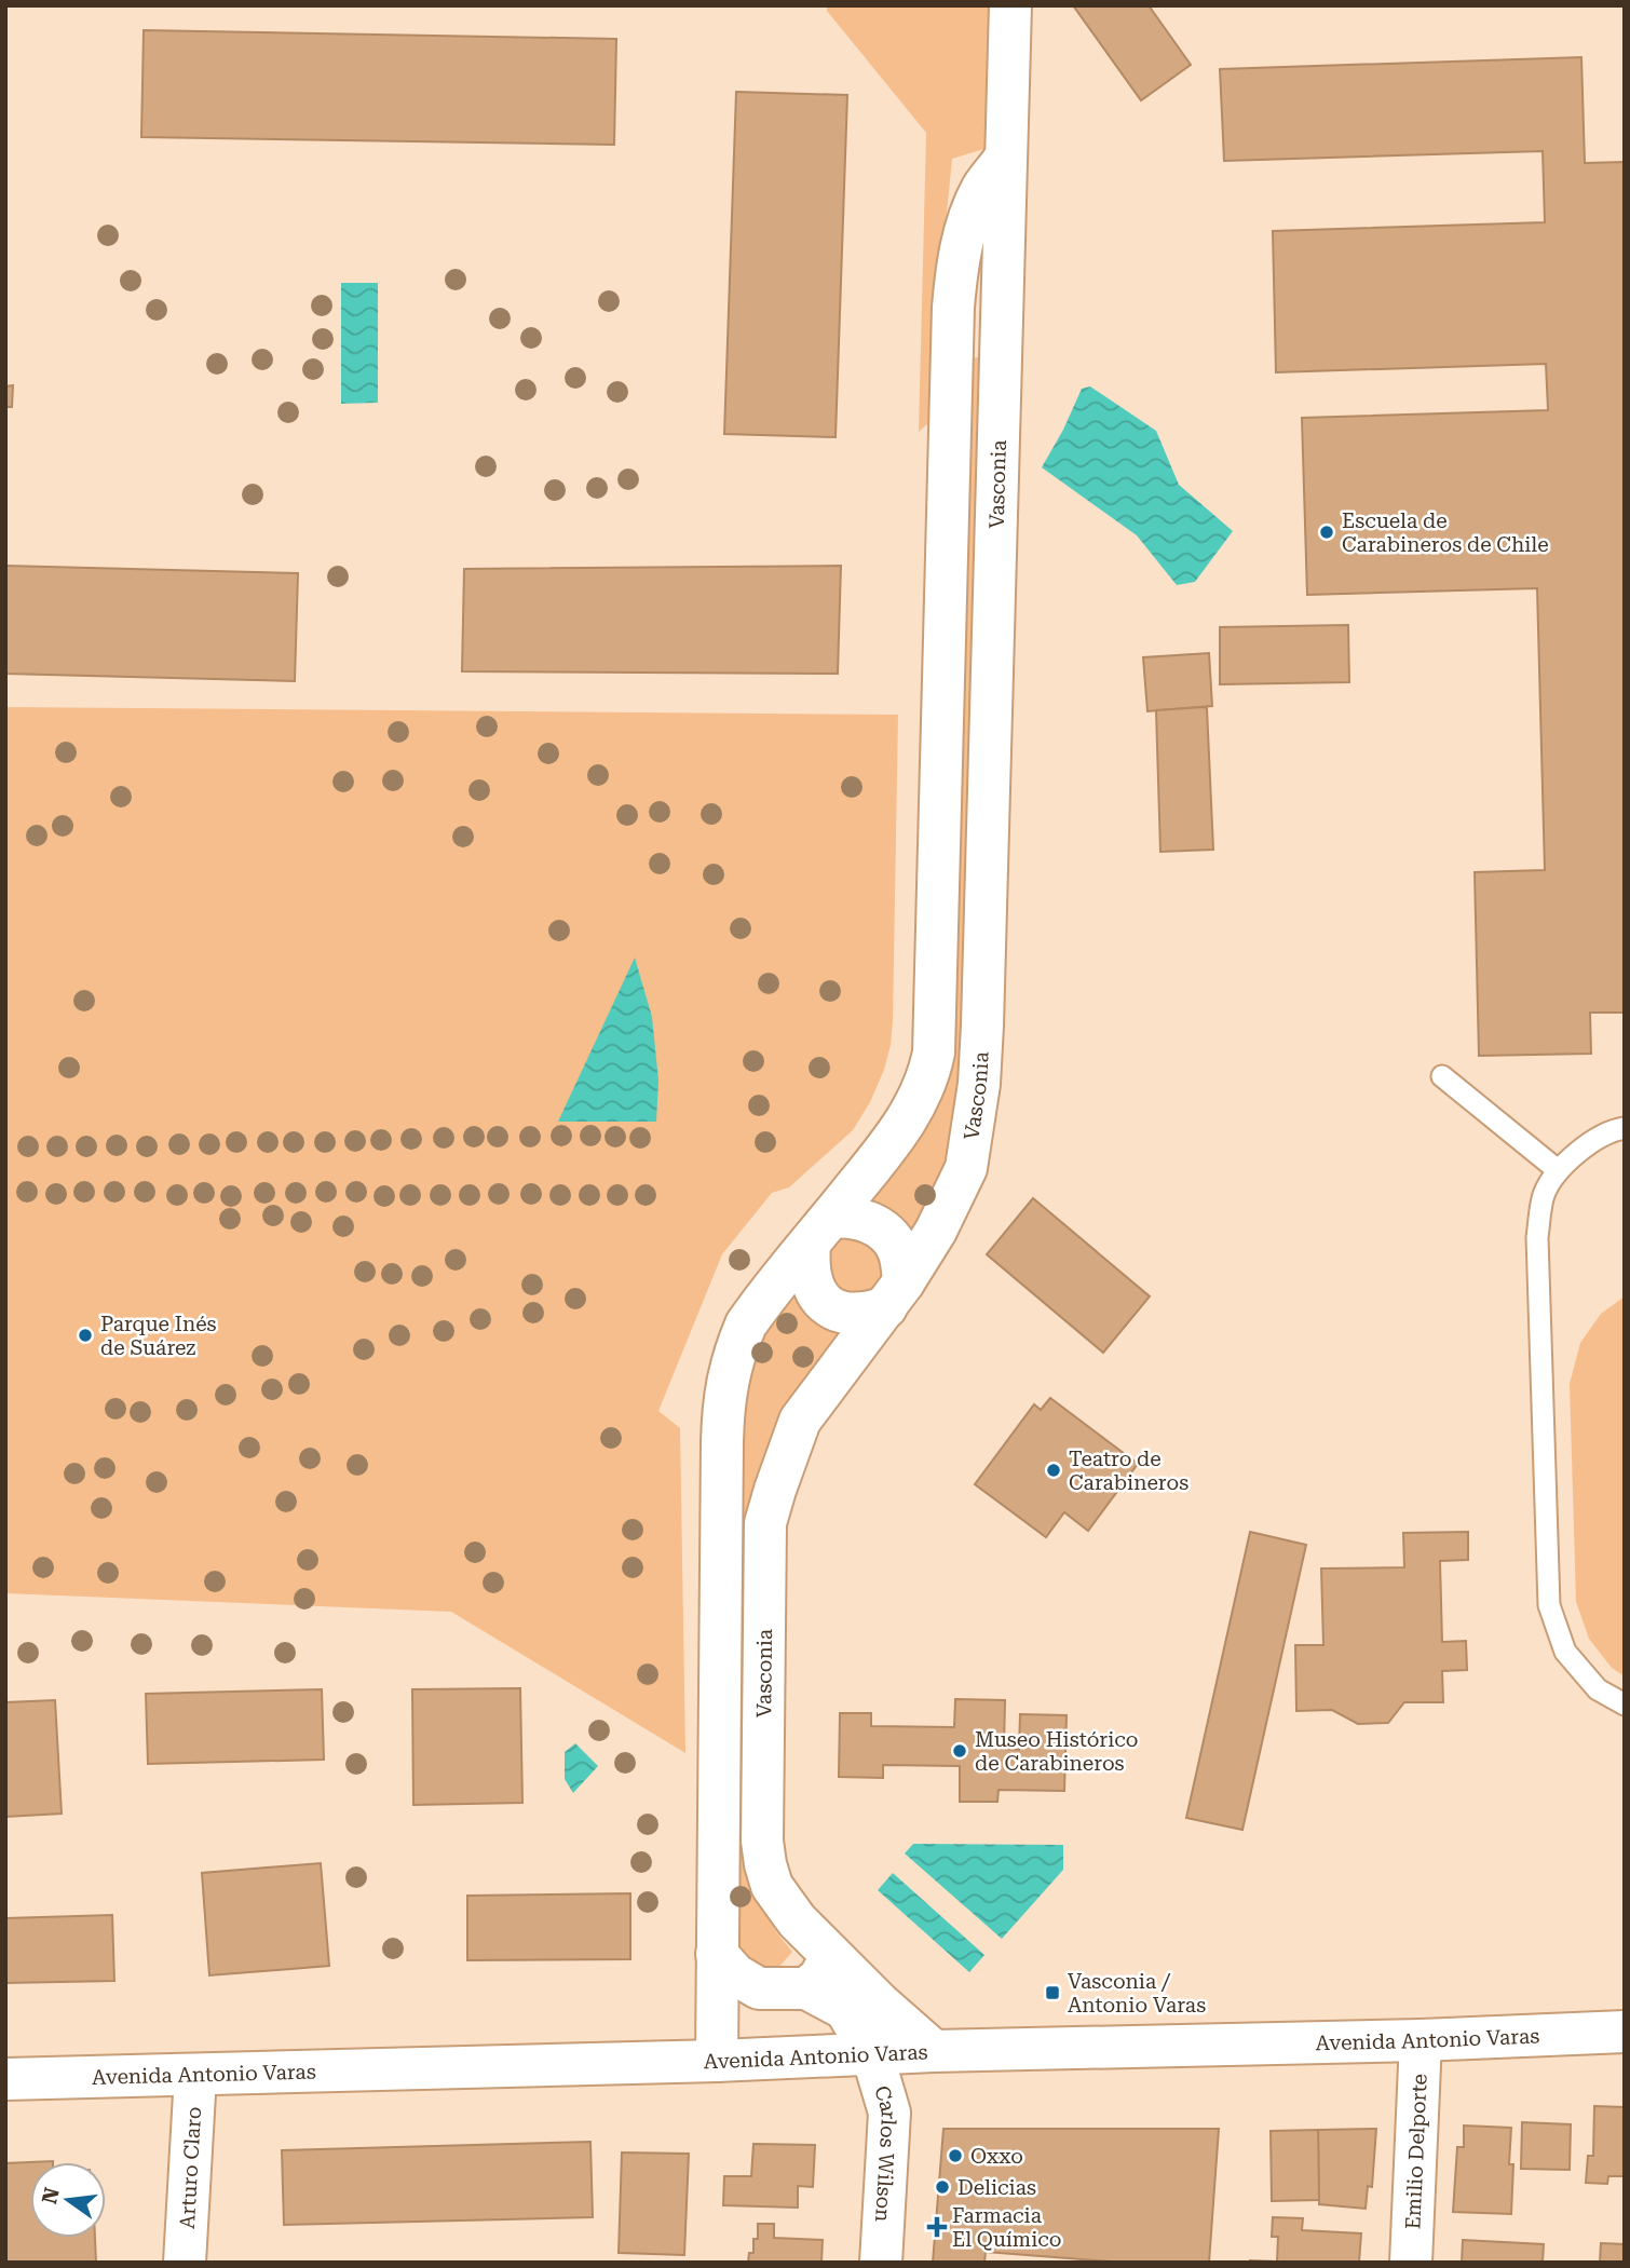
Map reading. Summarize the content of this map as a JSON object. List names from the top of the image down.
{
  "streets": {
    "street": [
      "Vasconia",
      "Avenida Antonio Varas",
      "Emilio Delporte",
      "Carlos Wilson",
      "Arturo Claro"
    ]
  },
  "crossings": [
    ["Vasconia", "Avenida Antonio Varas"],
    ["Avenida Antonio Varas", "Emilio Delporte"],
    ["Avenida Antonio Varas", "Carlos Wilson"],
    ["Avenida Antonio Varas", "Arturo Claro"]
  ],
  "places": {
    "other": [
      "Escuela de Carabineros de Chile",
      "Parque Inés de Suárez",
      "Teatro de Carabineros",
      "Museo Histórico de Carabineros",
      "Oxxo",
      "Delicias"
    ],
    "transit": ["Vasconia / Antonio Varas"],
    "health": ["Farmacia El Químico"]
  },
  "north": "left"
}
